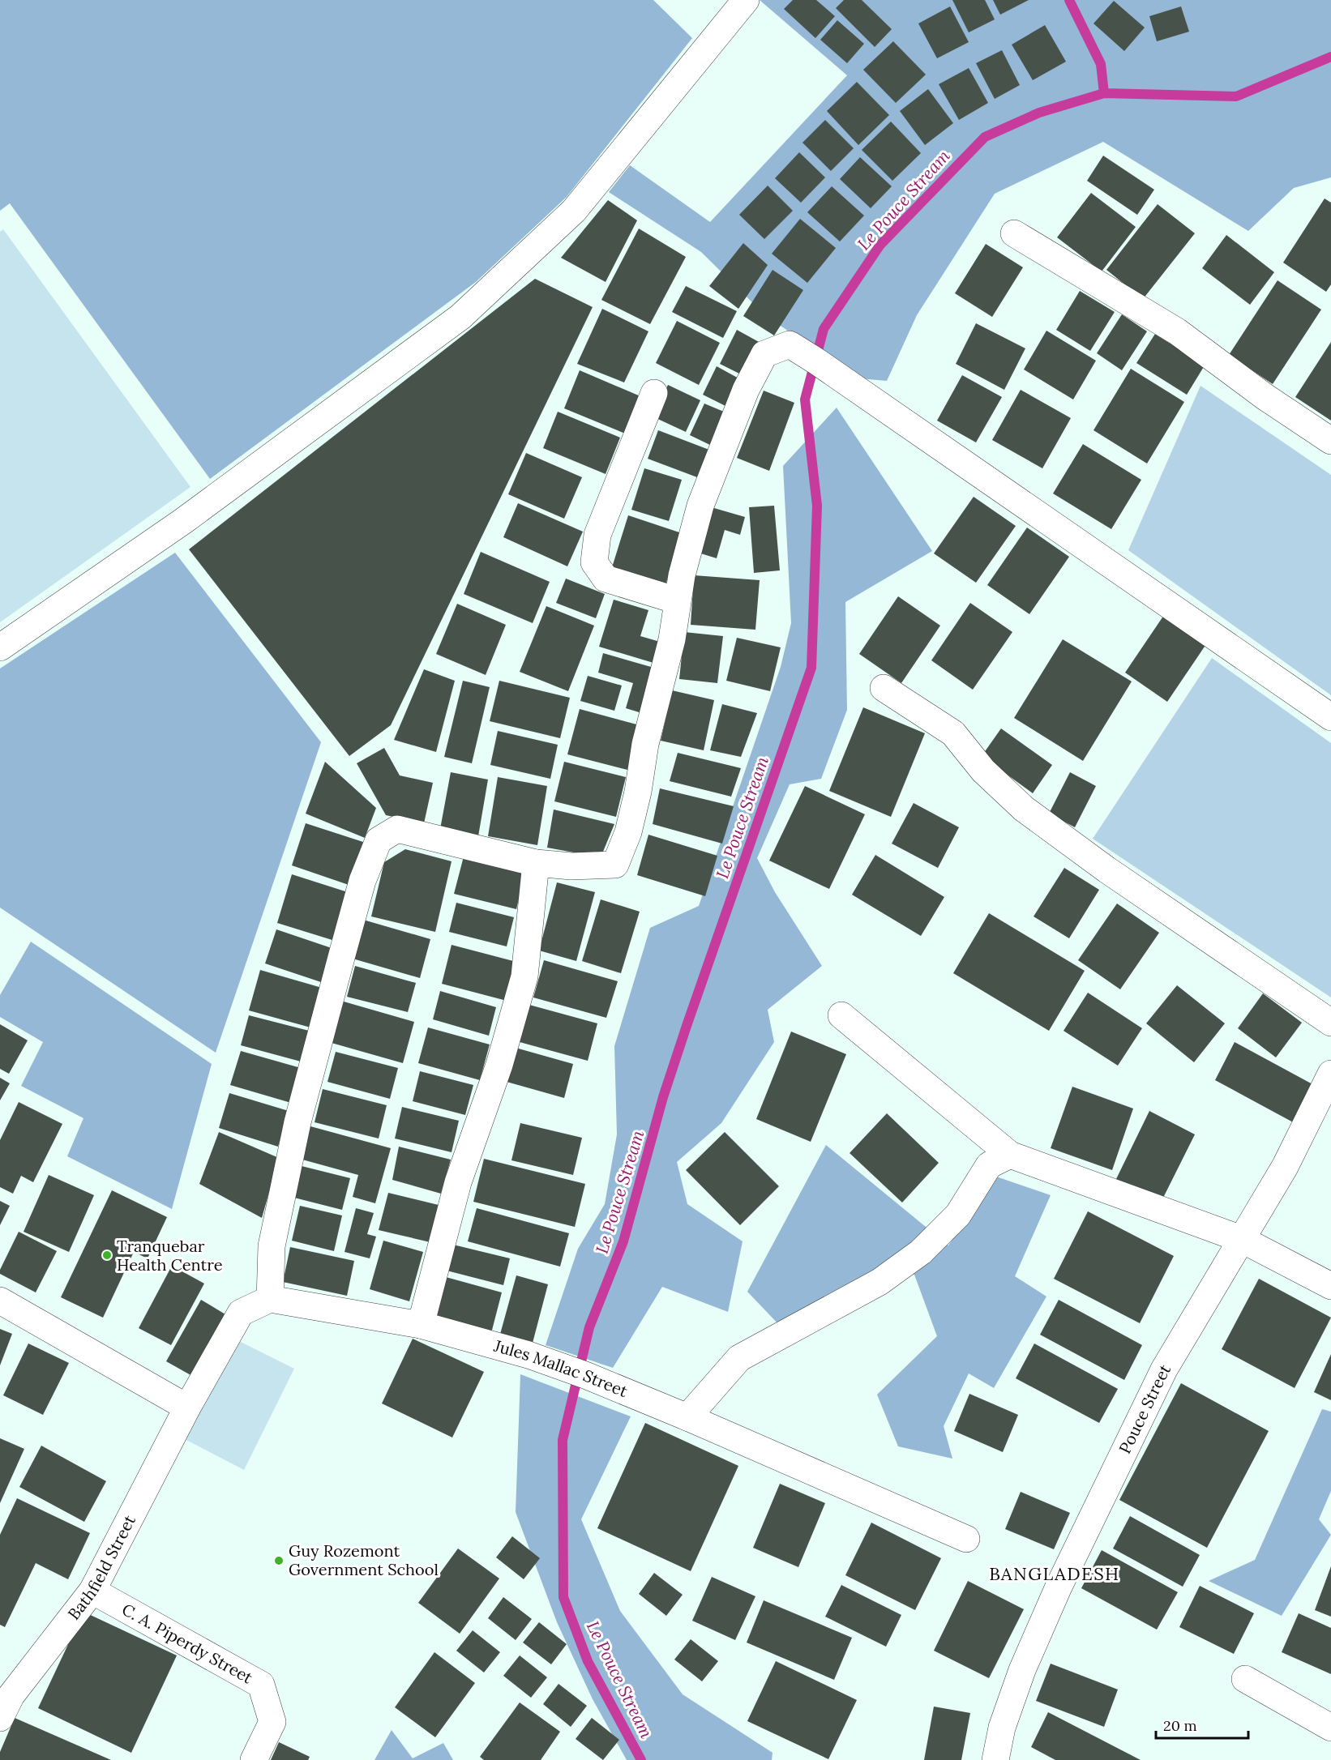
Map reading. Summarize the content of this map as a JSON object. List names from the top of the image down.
{
  "streets": {
    "street": [
      "Jules Mallac Street",
      "Pouce Street",
      "Bathfield Street",
      "C. A. Piperdy Street"
    ]
  },
  "crossings": [
    ["Bathfield Street", "C. A. Piperdy Street"]
  ],
  "districts": ["BANGLADESH"],
  "water": ["Le Pouce Stream"],
  "places": ["Tranquebar Health Centre", "Guy Rozemont Government School"],
  "scale_bar": "20 m"
}
